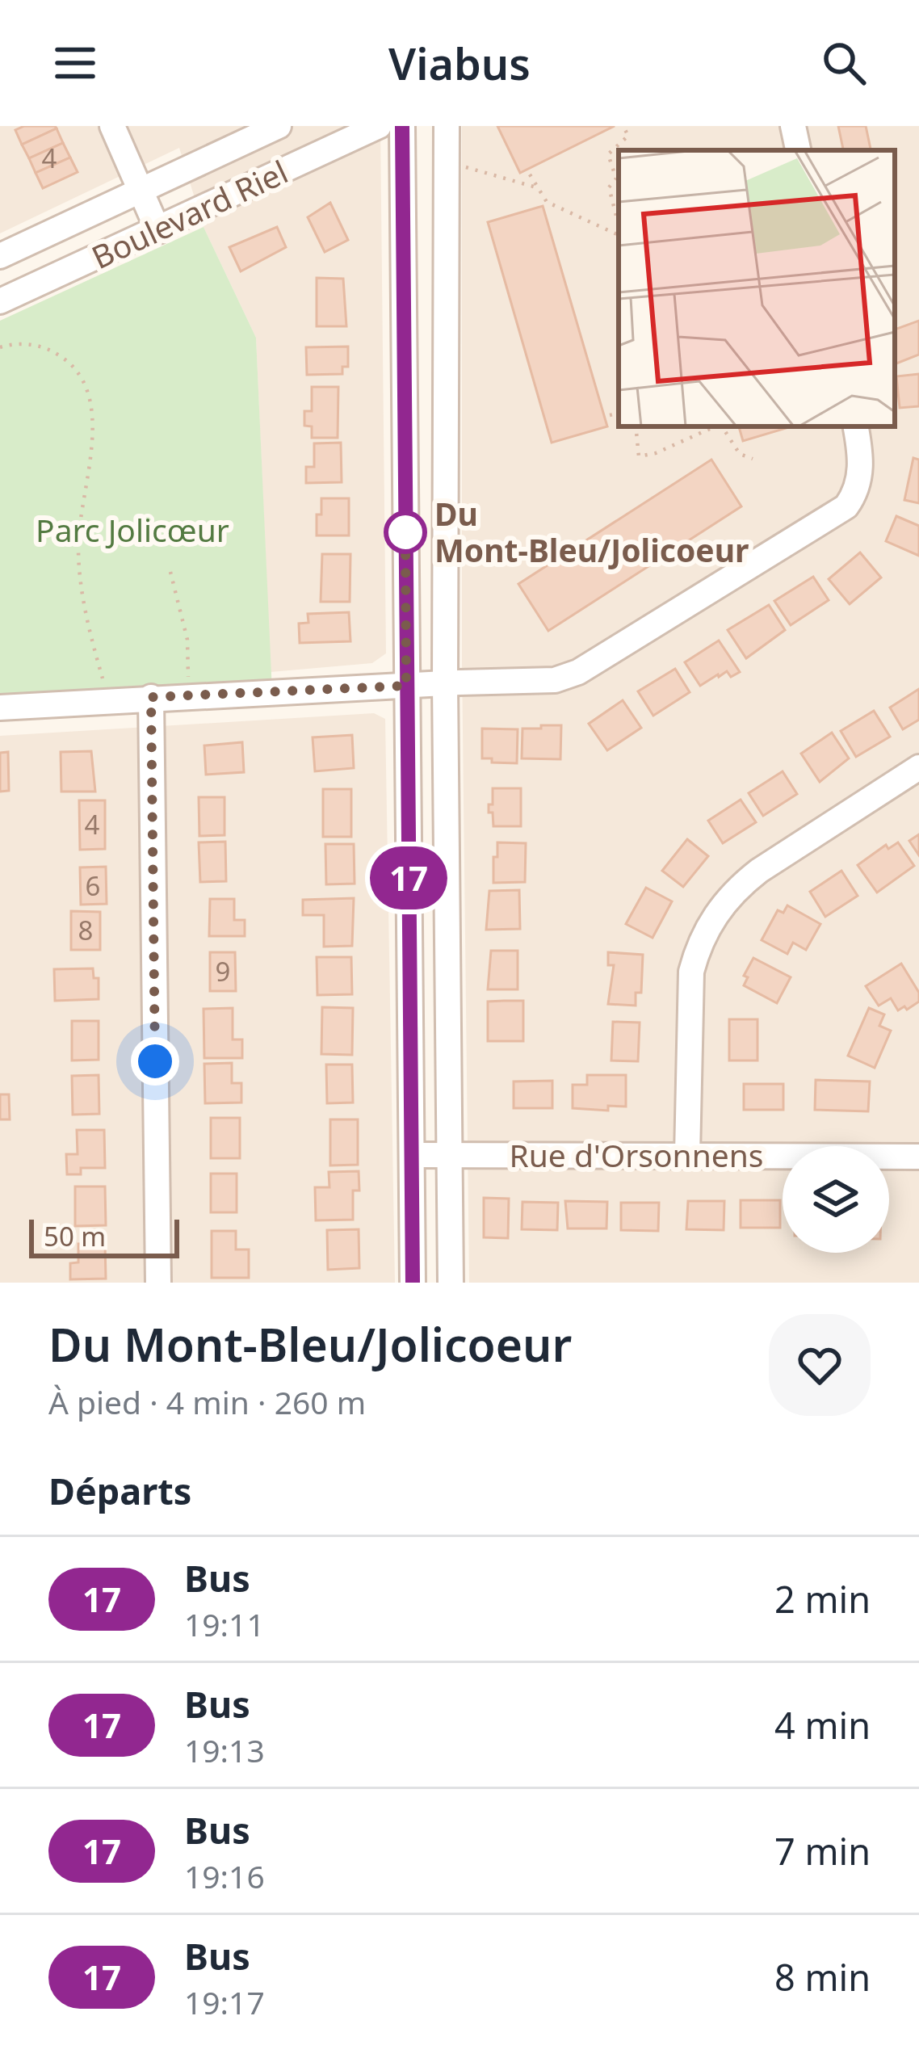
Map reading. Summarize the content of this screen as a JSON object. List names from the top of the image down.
{
  "streets": {
    "street": ["Boulevard Riel", "Rue d'Orsonnens"]
  },
  "parks": ["Parc Jolicœur"],
  "places": ["Du Mont-Bleu/Jolicoeur"],
  "lines": ["bus line 17"],
  "house_numbers": [
    "4",
    "4",
    "6",
    "8",
    "9"
  ],
  "scale_bar": "50 m",
  "page": {
    "header": "Viabus",
    "on_map": "17",
    "scale": "50 m",
    "heading": [
      ["Du Mont-Bleu/Jolicoeur", "À pied · 4 min · 260 m"],
      "Départs"
    ],
    "list": [
      {
        "mark": "17",
        "name": "Bus",
        "note": "19:11",
        "value": "2 min"
      },
      {
        "mark": "17",
        "name": "Bus",
        "note": "19:13",
        "value": "4 min"
      },
      {
        "mark": "17",
        "name": "Bus",
        "note": "19:16",
        "value": "7 min"
      },
      {
        "mark": "17",
        "name": "Bus",
        "note": "19:17",
        "value": "8 min"
      }
    ]
  }
}
